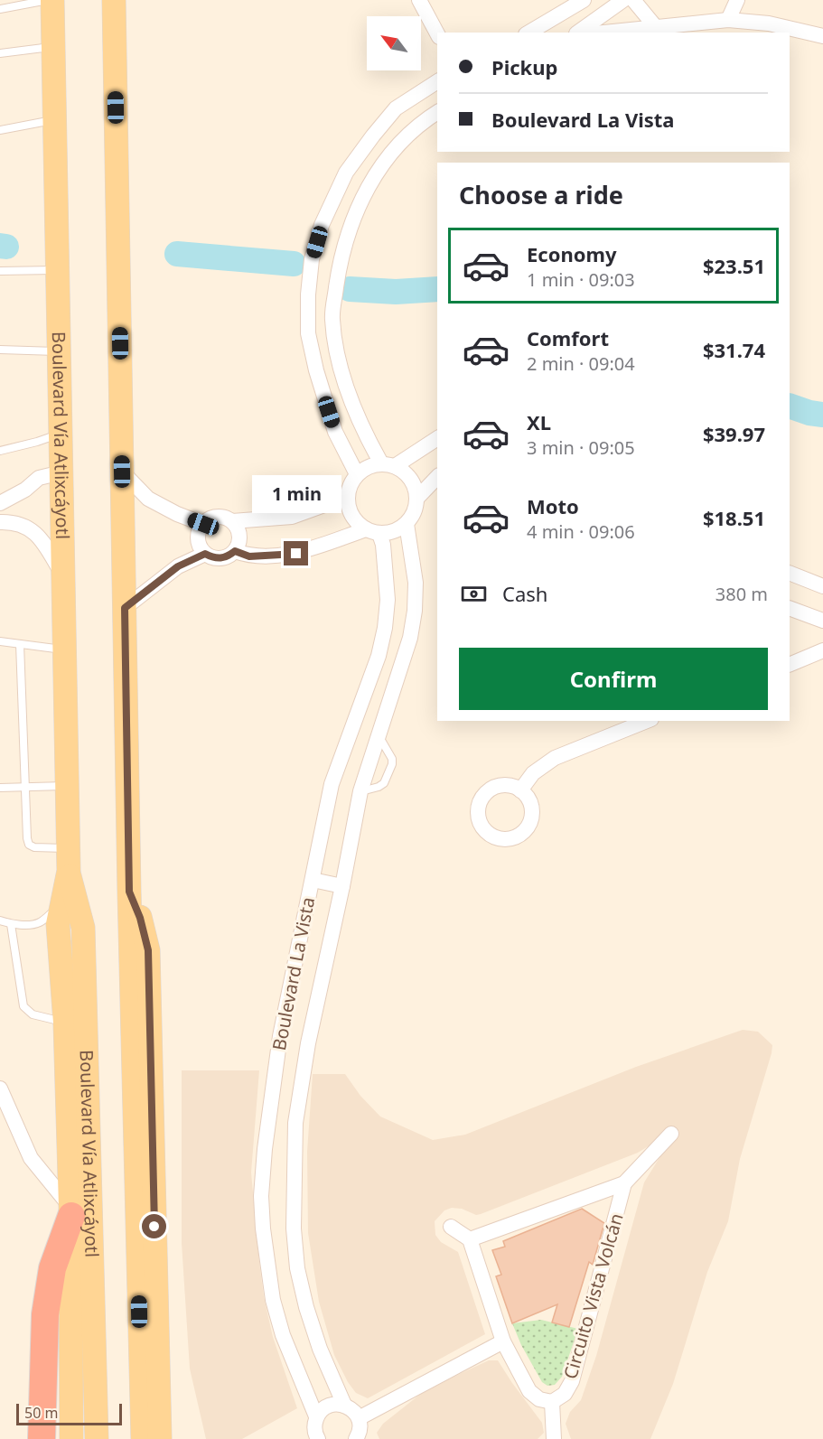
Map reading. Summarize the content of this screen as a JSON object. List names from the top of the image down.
{
  "streets": {
    "main road": ["Boulevard Vía Atlixcáyotl"],
    "street": ["Boulevard La Vista", "Circuito Vista Volcán"]
  },
  "scale_bar": "50 m",
  "north": "top left",
  "page": {
    "banner": ["Pickup", "Boulevard La Vista"],
    "heading": "Choose a ride",
    "list": [
      {
        "name": "Economy",
        "note": "1 min · 09:03",
        "value": "$23.51"
      },
      {
        "name": "Comfort",
        "note": "2 min · 09:04",
        "value": "$31.74"
      },
      {
        "name": "XL",
        "note": "3 min · 09:05",
        "value": "$39.97"
      },
      {
        "name": "Moto",
        "note": "4 min · 09:06",
        "value": "$18.51"
      }
    ],
    "bubble": "1 min",
    "pay": ["Cash", "380 m"],
    "buttons": "Confirm",
    "scale": "50 m"
  }
}
